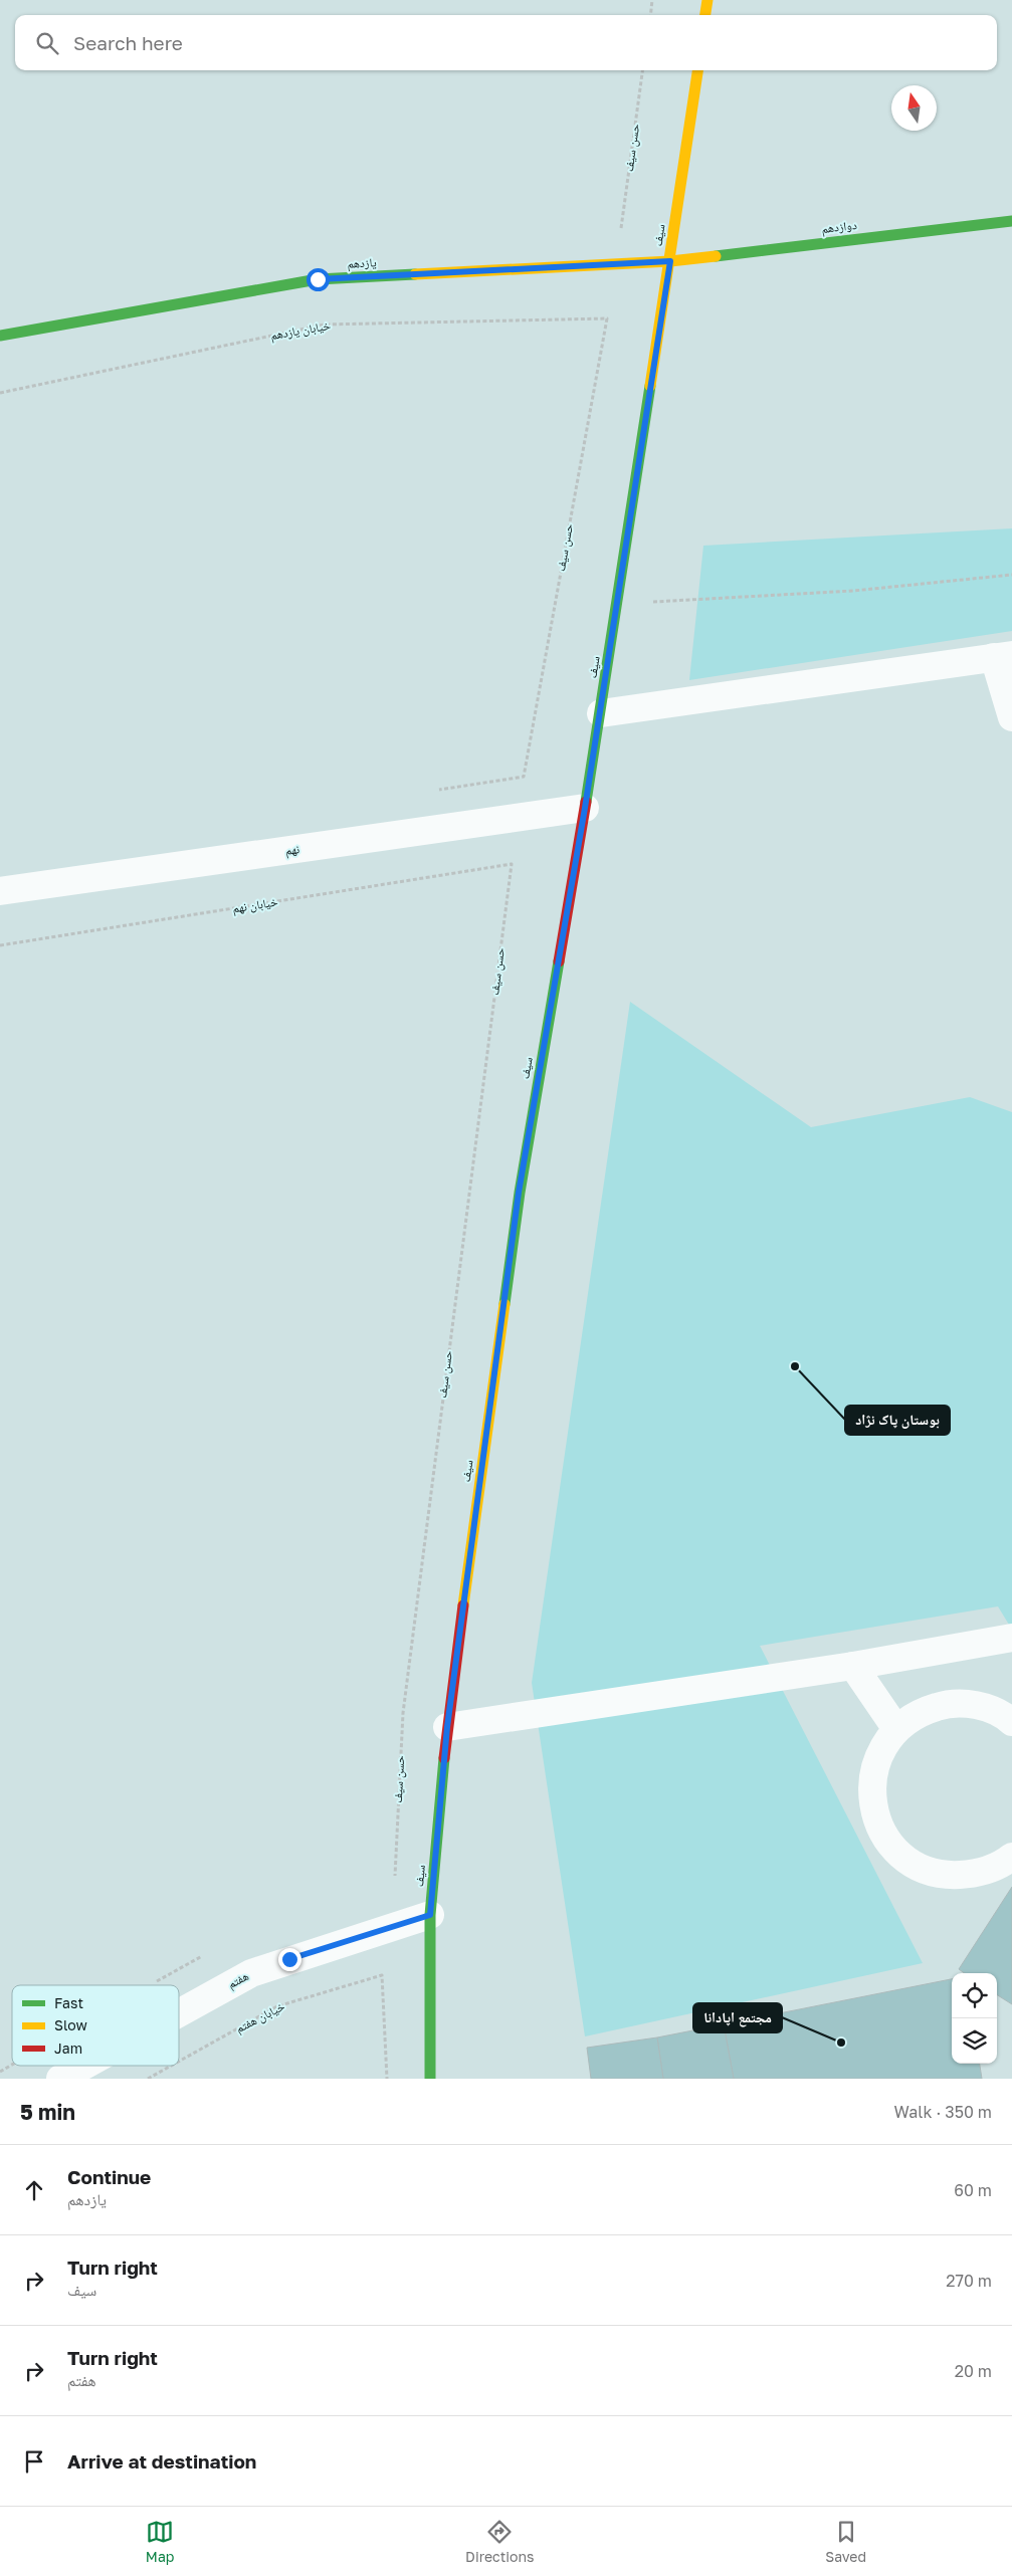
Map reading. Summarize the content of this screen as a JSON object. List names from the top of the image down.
{
  "streets": {
    "street": [
      "دوازدهم",
      "سیف",
      "یازدهم",
      "نهم",
      "هفتم"
    ],
    "path": [
      "حسن سیف",
      "خیابان یازدهم",
      "خیابان نهم",
      "خیابان هفتم"
    ]
  },
  "crossings": [
    ["حسن سیف", "خیابان یازدهم"],
    ["حسن سیف", "خیابان نهم"],
    ["دوازدهم", "سیف"],
    ["دوازدهم", "یازدهم"],
    ["سیف", "یازدهم"],
    ["سیف", "نهم"],
    ["سیف", "هفتم"]
  ],
  "places": ["بوستان پاک نژاد", "مجتمع اپادانا"],
  "legend": ["Fast", "Slow", "Jam"],
  "north": "top",
  "page": {
    "search": "Search here",
    "heading": ["5 min", "Walk · 350 m"],
    "list": [
      ["Continue", "یازدهم", "60 m"],
      ["Turn right", "سیف", "270 m"],
      ["Turn right", "هفتم", "20 m"],
      "Arrive at destination"
    ],
    "nav": ["Map", "Directions", "Saved"]
  }
}
